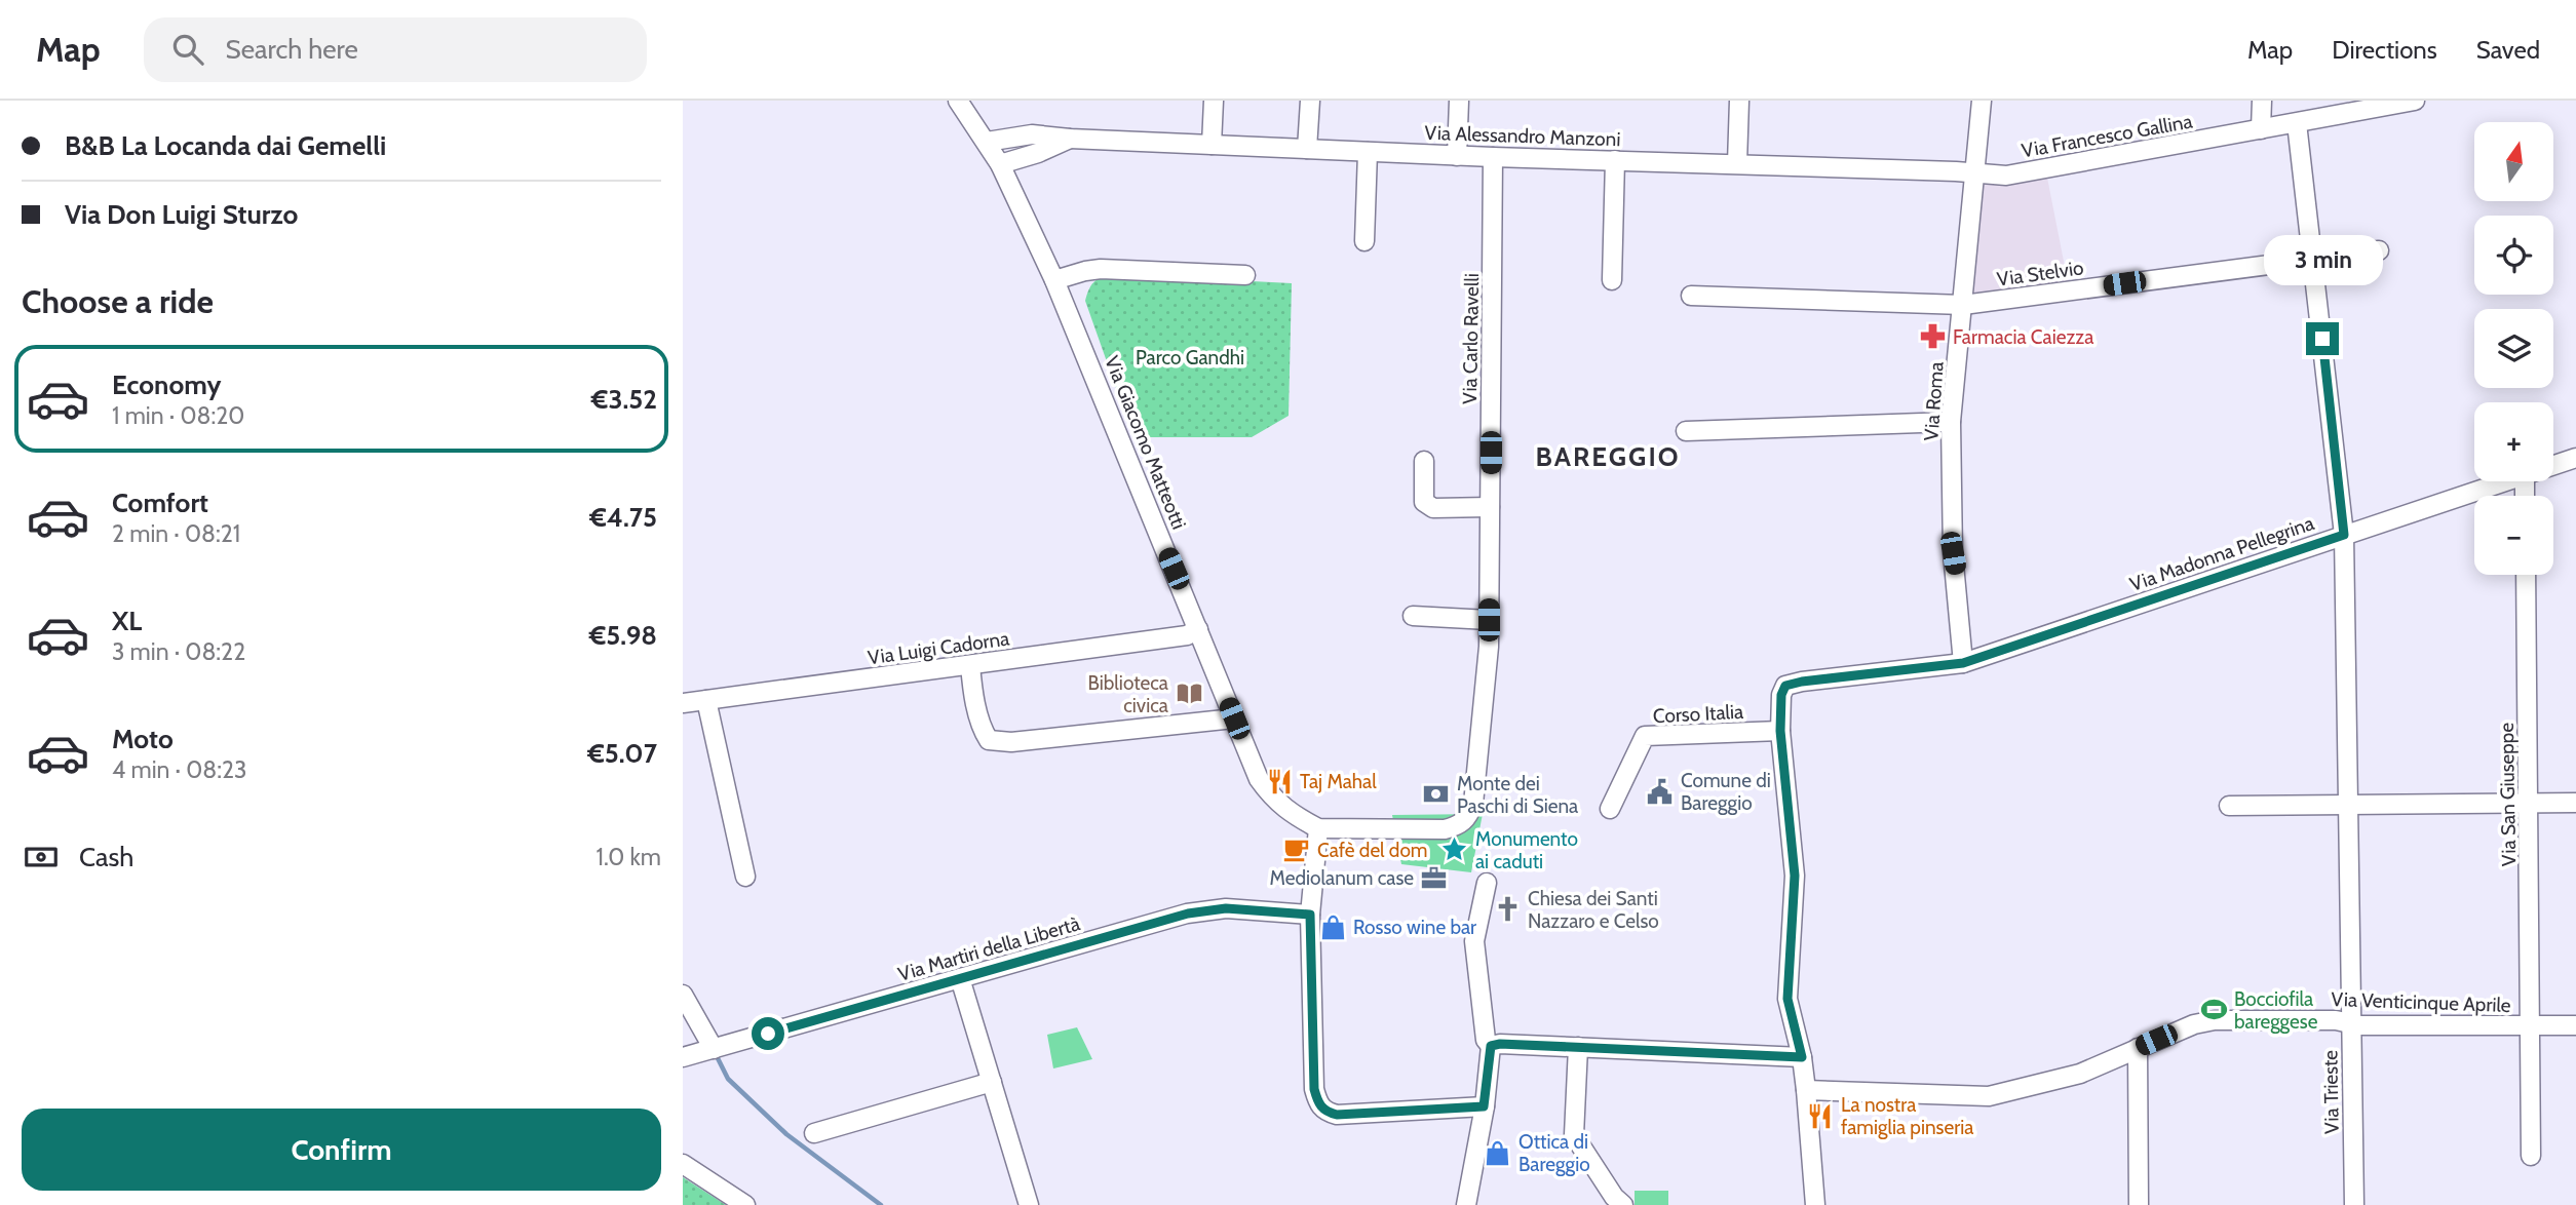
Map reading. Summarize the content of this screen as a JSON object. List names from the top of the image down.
{
  "streets": {
    "street": [
      "Via Alessandro Manzoni",
      "Via Francesco Gallina",
      "Via Stelvio",
      "Via Carlo Ravelli",
      "Via Roma",
      "Via Giacomo Matteotti",
      "Via Madonna Pellegrina",
      "Via Luigi Cadorna",
      "Corso Italia",
      "Via San Giuseppe",
      "Via Martiri della Libertà",
      "Via Venticinque Aprile",
      "Via Trieste"
    ]
  },
  "crossings": [
    ["Via Alessandro Manzoni", "Via Francesco Gallina"],
    ["Via Alessandro Manzoni", "Via Carlo Ravelli"],
    ["Via Alessandro Manzoni", "Via Roma"],
    ["Via Alessandro Manzoni", "Via Giacomo Matteotti"],
    ["Via Francesco Gallina", "Via Roma"],
    ["Via Francesco Gallina", "Via Trieste"],
    ["Via Stelvio", "Via Roma"],
    ["Via Stelvio", "Via Trieste"],
    ["Via Carlo Ravelli", "Via Giacomo Matteotti"],
    ["Via Roma", "Via Madonna Pellegrina"],
    ["Via Giacomo Matteotti", "Via Luigi Cadorna"],
    ["Via Madonna Pellegrina", "Via Trieste"],
    ["Via San Giuseppe", "Via Venticinque Aprile"],
    ["Via Venticinque Aprile", "Via Trieste"]
  ],
  "districts": ["BAREGGIO"],
  "parks": ["Parco Gandhi"],
  "places": {
    "pharmacy": ["Farmacia Caiezza"],
    "library": ["Biblioteca civica"],
    "restaurant": ["Taj Mahal", "La nostra famiglia pinseria"],
    "public building": ["Comune di Bareggio"],
    "bank": ["Monte dei Paschi di Siena"],
    "cafe": ["Cafè del dom"],
    "place": ["Monumento ai caduti"],
    "office": ["Mediolanum case"],
    "church": ["Chiesa dei Santi Nazzaro e Celso"],
    "shop": ["Rosso wine bar", "Ottica di Bareggio"],
    "sports": ["Bocciofila bareggese"]
  },
  "north": "top",
  "page": {
    "header": "Map",
    "search": "Search here",
    "nav": ["Map", "Directions", "Saved"],
    "banner": ["B&B La Locanda dai Gemelli", "Via Don Luigi Sturzo"],
    "map_buttons": ["+", "−"],
    "bubble": "3 min",
    "heading": "Choose a ride",
    "list": [
      {
        "name": "Economy",
        "note": "1 min · 08:20",
        "value": "€3.52"
      },
      {
        "name": "Comfort",
        "note": "2 min · 08:21",
        "value": "€4.75"
      },
      {
        "name": "XL",
        "note": "3 min · 08:22",
        "value": "€5.98"
      },
      {
        "name": "Moto",
        "note": "4 min · 08:23",
        "value": "€5.07"
      }
    ],
    "pay": ["Cash", "1.0 km"],
    "buttons": "Confirm"
  }
}
